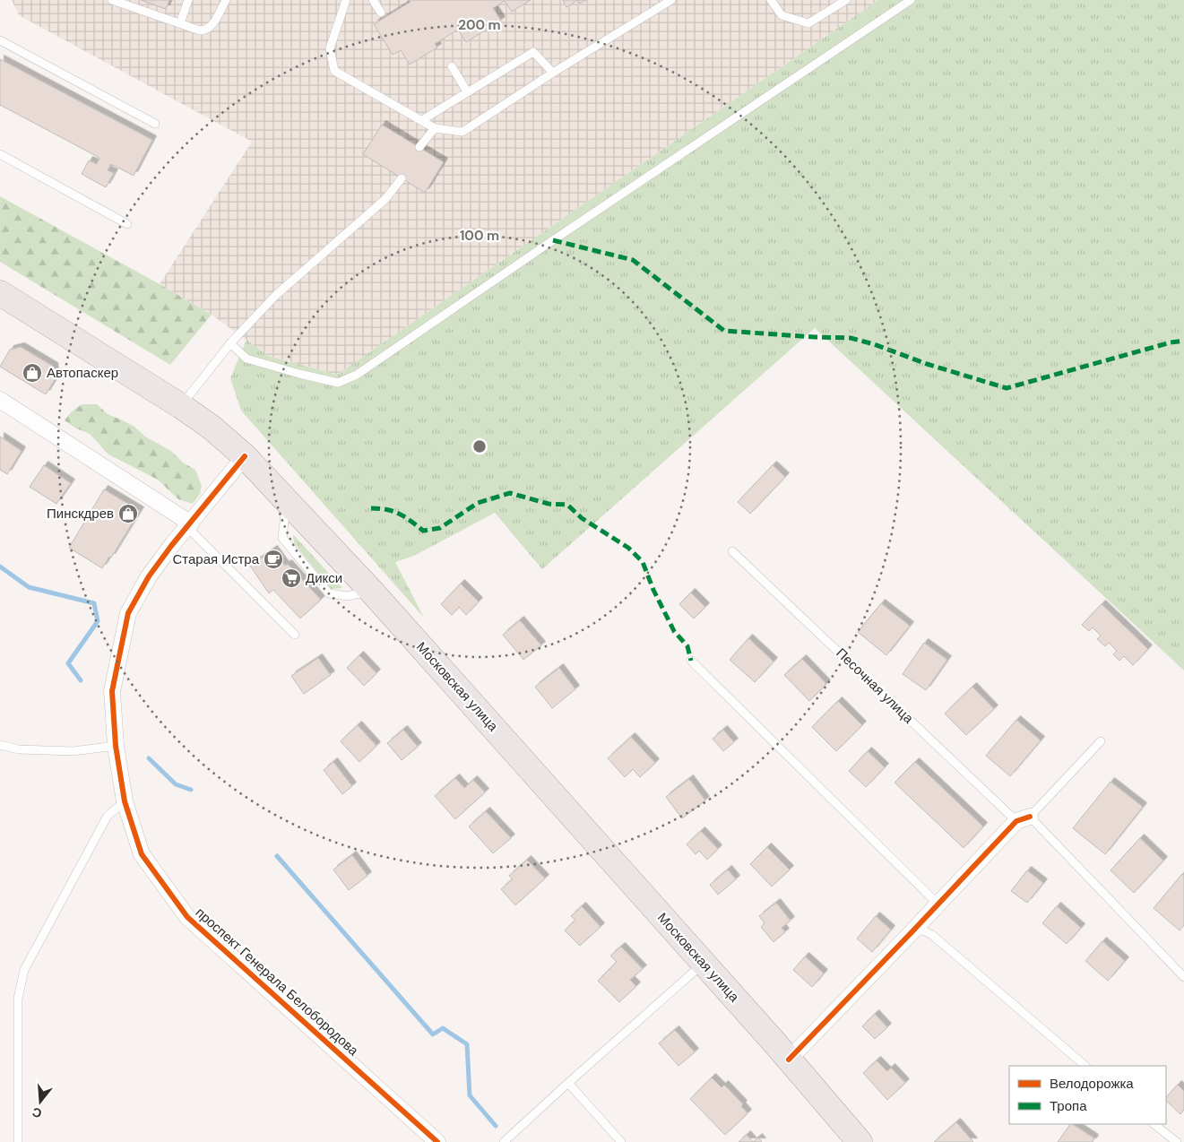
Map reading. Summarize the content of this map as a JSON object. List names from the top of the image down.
{
  "streets": {
    "main road": ["Московская улица"],
    "street": ["проспект Генерала Белобородова"],
    "lane": ["Песочная улица"]
  },
  "crossings": [
    ["Московская улица", "проспект Генерала Белобородова"]
  ],
  "places": {
    "shop": ["Автопаскер", "Пинскдрев"],
    "cafe": ["Старая Истра"],
    "supermarket": ["Дикси"]
  },
  "legend": ["Велодорожка", "Тропа"],
  "north": "bottom",
  "rings": ["200 m", "100 m"]
}
